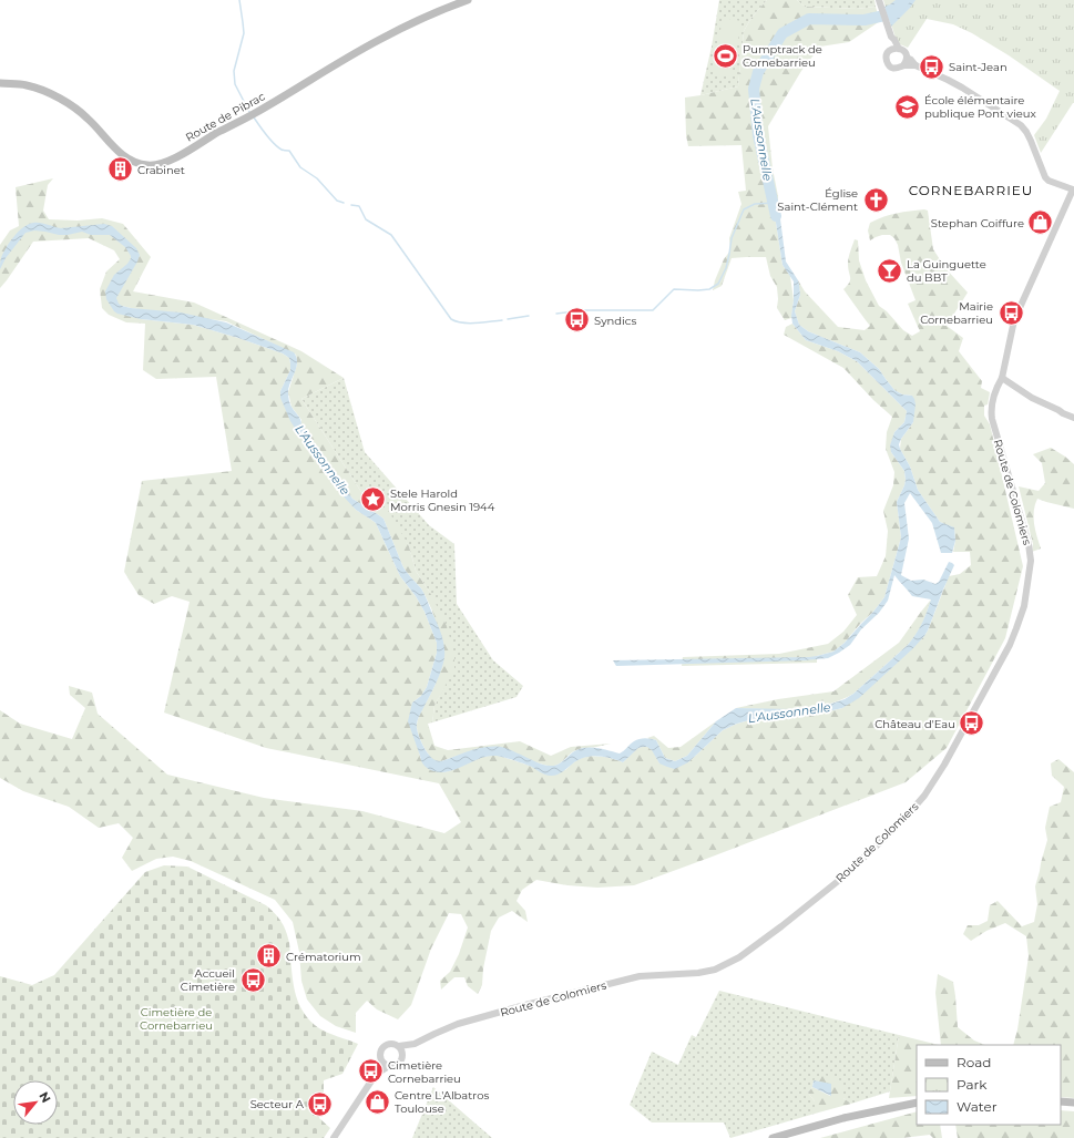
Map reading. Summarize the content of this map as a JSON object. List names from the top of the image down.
{
  "streets": {
    "main road": ["Route de Pibrac"],
    "street": ["Route de Colomiers"]
  },
  "districts": ["CORNEBARRIEU"],
  "water": ["L'Aussonnelle"],
  "parks": ["Cimetière de Cornebarrieu"],
  "places": {
    "sports": ["Pumptrack de Cornebarrieu"],
    "bus stop": [
      "Saint-Jean",
      "Mairie Cornebarrieu",
      "Syndics",
      "Château d'Eau",
      "Accueil Cimetière",
      "Cimetière Cornebarrieu",
      "Secteur A"
    ],
    "school or university": ["École élémentaire publique Pont vieux"],
    "building": ["Crabinet", "Crématorium"],
    "church": ["Église Saint-Clément"],
    "shop": ["Stephan Coiffure", "Centre L'Albatros Toulouse"],
    "bar": ["La Guinguette du BBT"],
    "place": ["Stele Harold Morris Gnesin 1944"]
  },
  "legend": ["Road", "Park", "Water"],
  "north": "top right"
}
